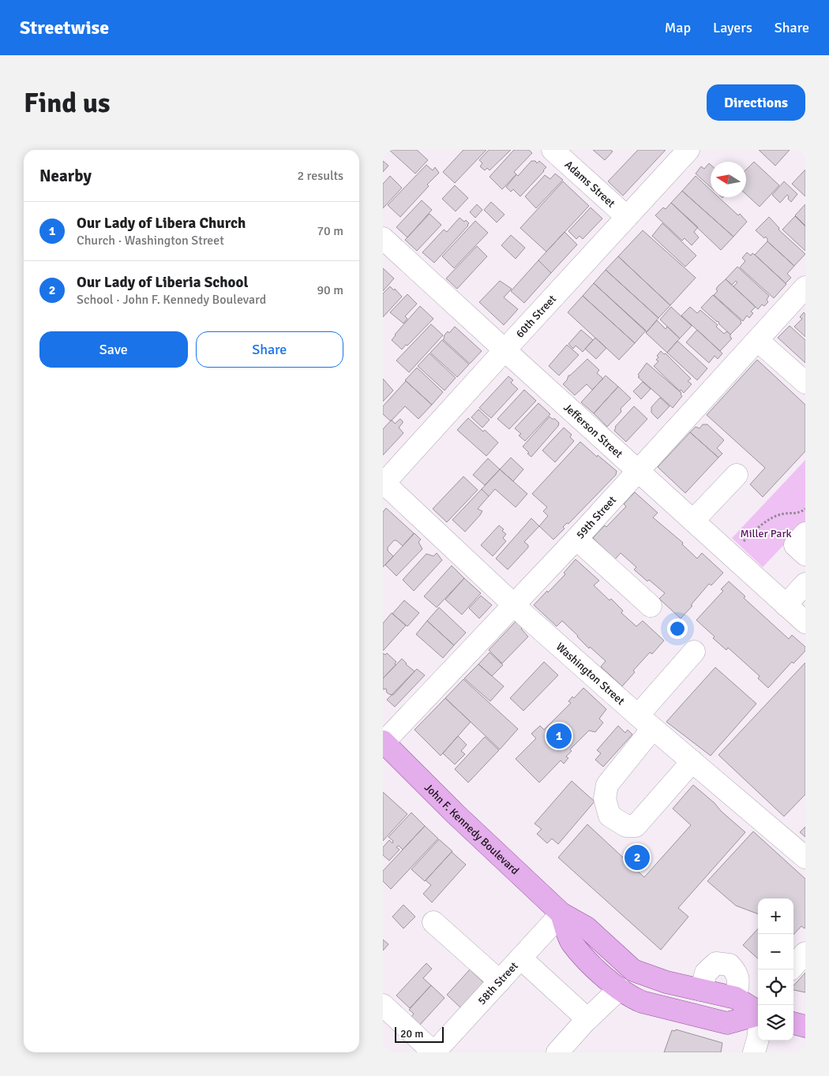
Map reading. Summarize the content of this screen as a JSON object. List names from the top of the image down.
{
  "streets": {
    "main road": ["John F. Kennedy Boulevard"],
    "street": [
      "Adams Street",
      "60th Street",
      "Jefferson Street",
      "59th Street",
      "Washington Street",
      "58th Street"
    ]
  },
  "crossings": [
    ["Adams Street", "60th Street"],
    ["60th Street", "Jefferson Street"],
    ["60th Street", "Washington Street"],
    ["Jefferson Street", "59th Street"],
    ["59th Street", "Washington Street"],
    ["59th Street", "John F. Kennedy Boulevard"],
    ["John F. Kennedy Boulevard", "58th Street"]
  ],
  "parks": ["Miller Park"],
  "scale_bar": "20 m",
  "north": "left",
  "page": {
    "header": "Streetwise",
    "nav": ["Map", "Layers", "Share"],
    "buttons": [
      "Directions",
      ["Save", "Share"]
    ],
    "title": "Find us",
    "heading": ["Nearby", "2 results"],
    "list": [
      {
        "mark": "1",
        "name": "Our Lady of Libera Church",
        "note": "Church · Washington Street",
        "value": "70 m"
      },
      {
        "mark": "2",
        "name": "Our Lady of Liberia School",
        "note": "School · John F. Kennedy Boulevard",
        "value": "90 m"
      }
    ],
    "pins": ["1", "2"],
    "map_buttons": ["+", "−"],
    "scale": "20 m"
  }
}
